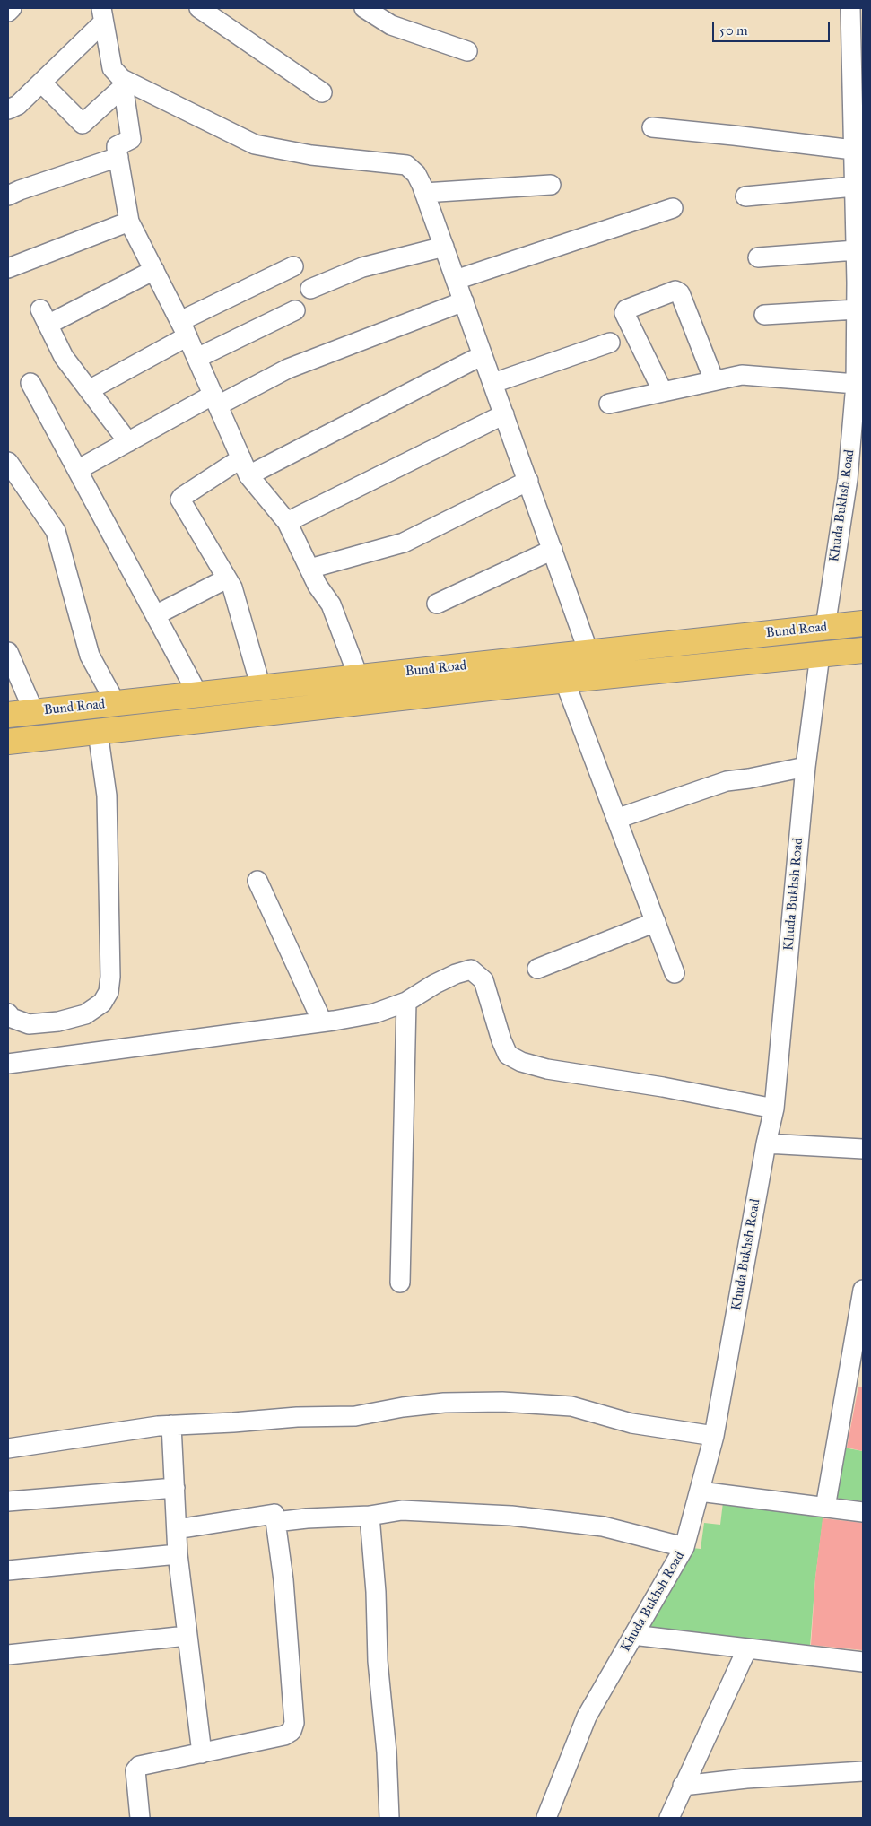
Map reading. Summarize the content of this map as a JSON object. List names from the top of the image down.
{
  "streets": {
    "main road": ["Bund Road"],
    "street": ["Khuda Bukhsh Road"]
  },
  "crossings": [
    ["Khuda Bukhsh Road", "Bund Road"]
  ],
  "scale_bar": "50 m"
}
